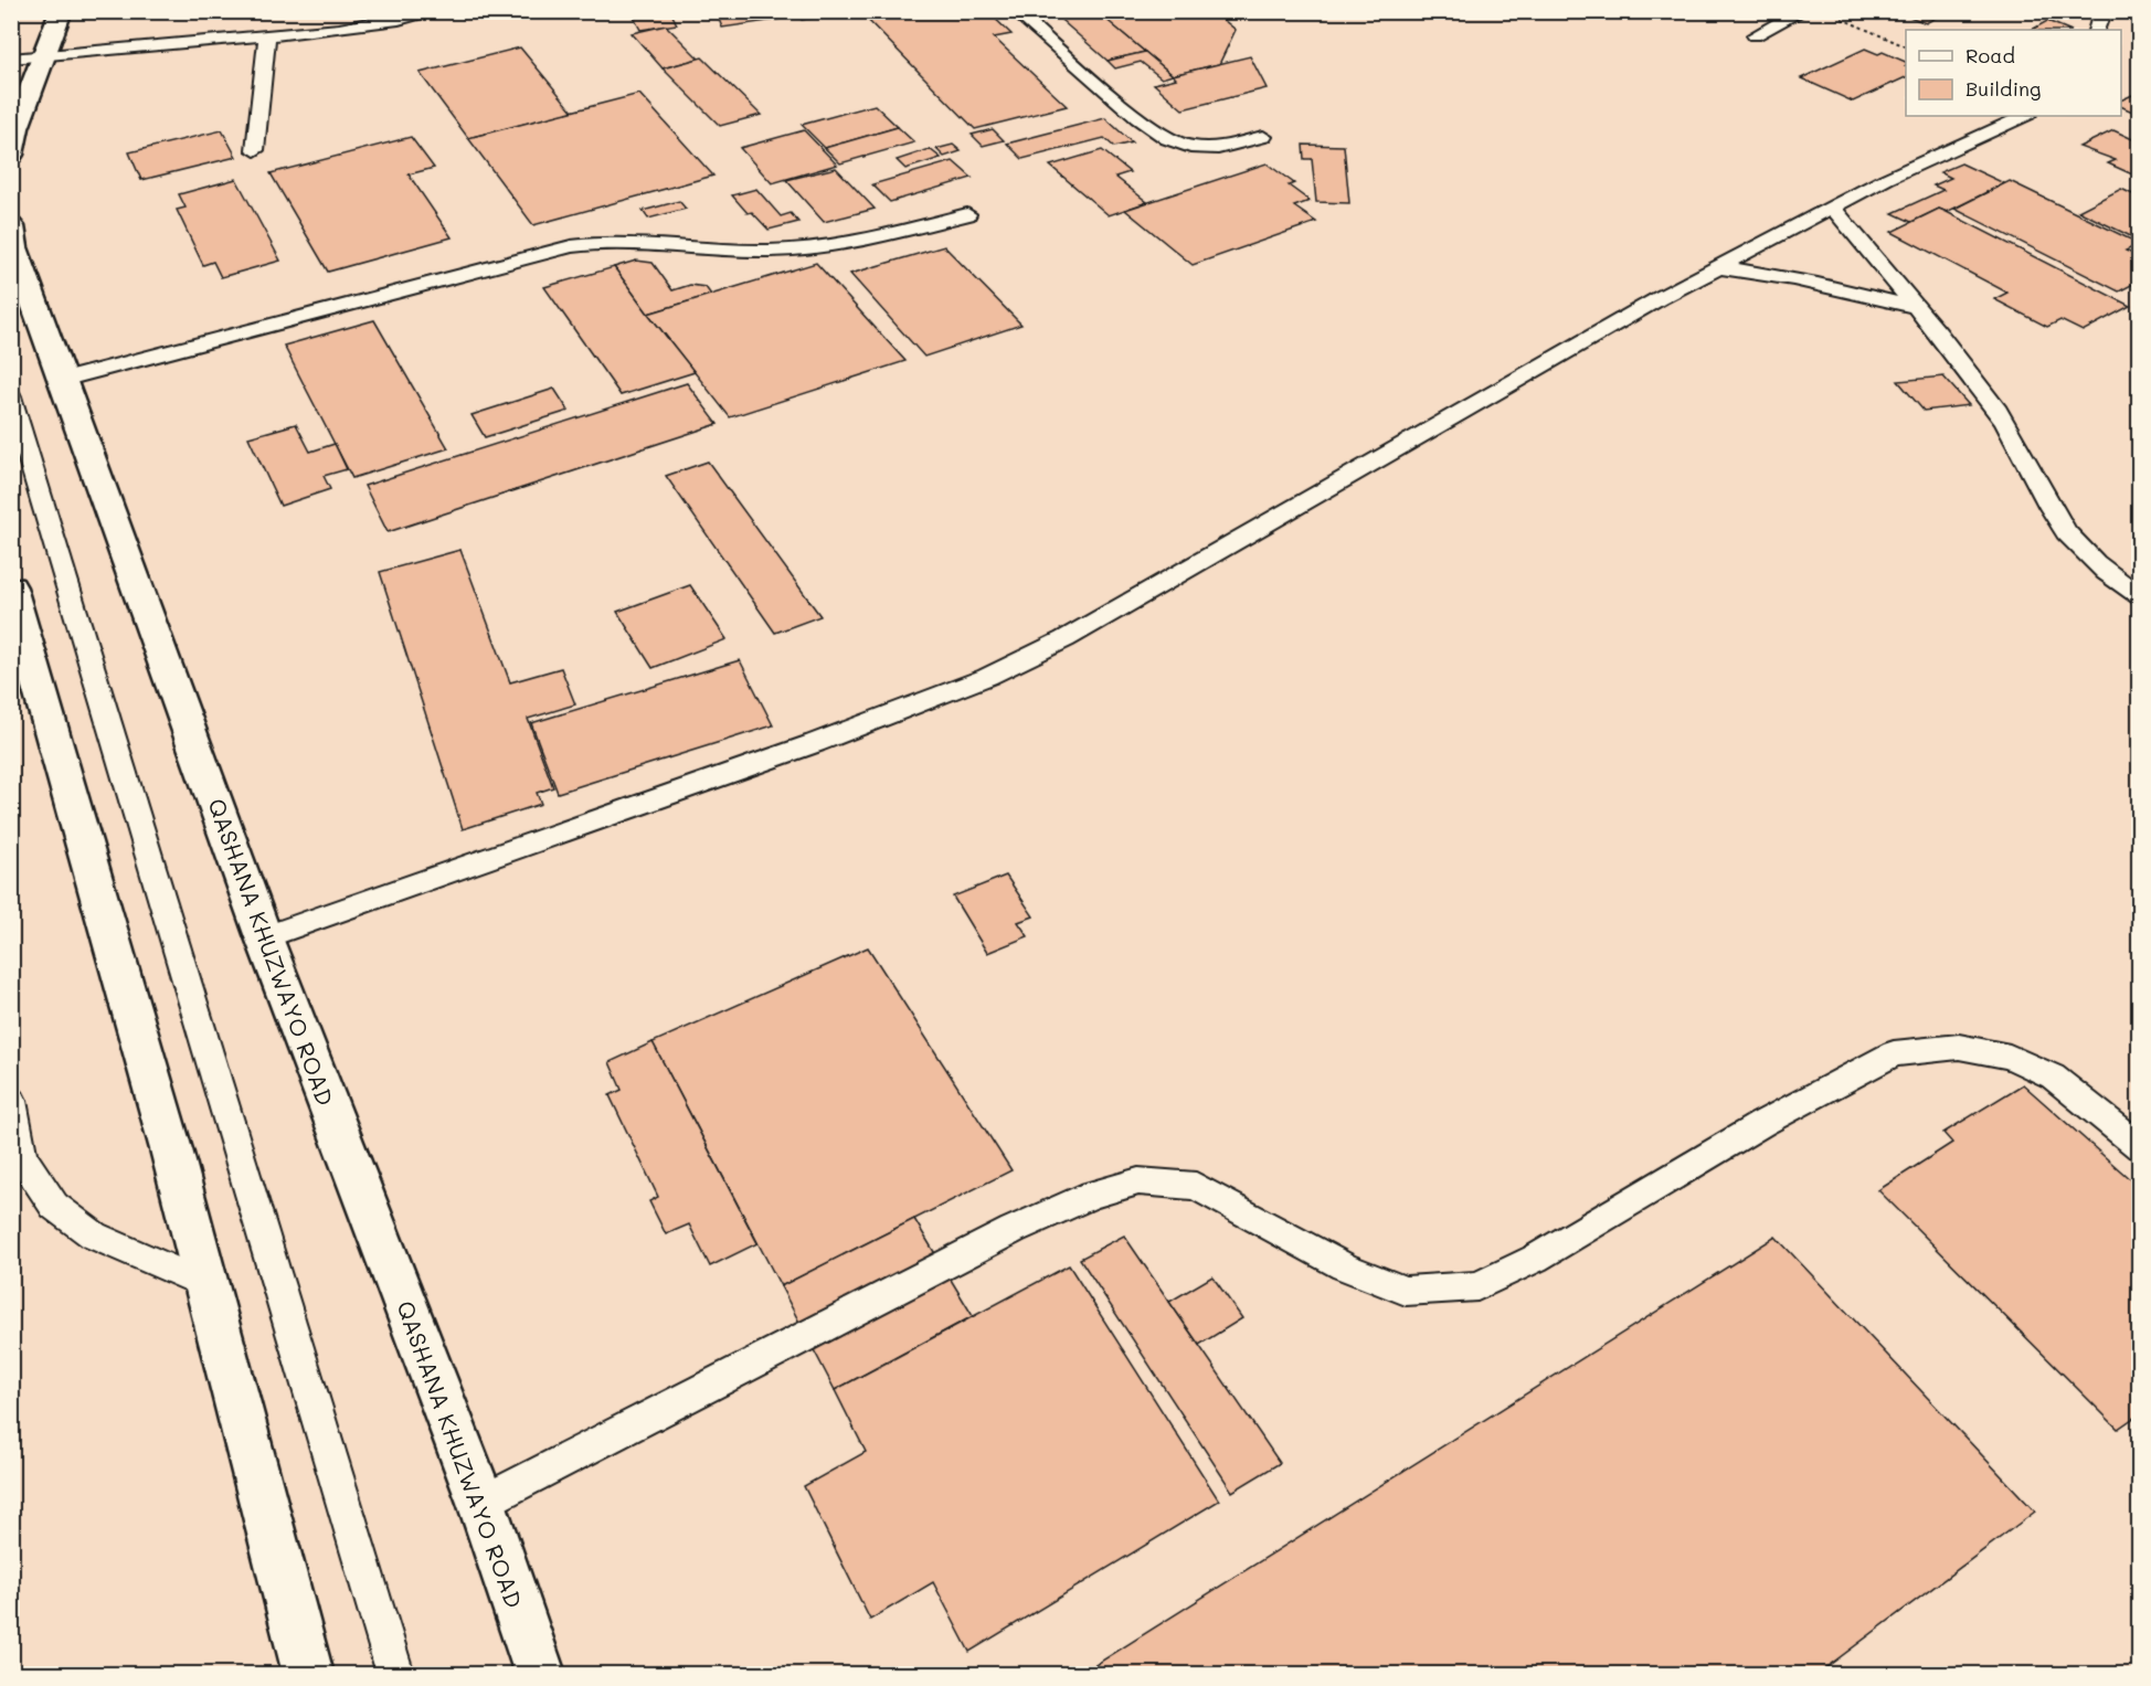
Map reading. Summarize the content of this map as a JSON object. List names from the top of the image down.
{
  "streets": {
    "main road": ["QASHANA KHUZWAYO ROAD"]
  },
  "legend": ["Road", "Building"]
}
